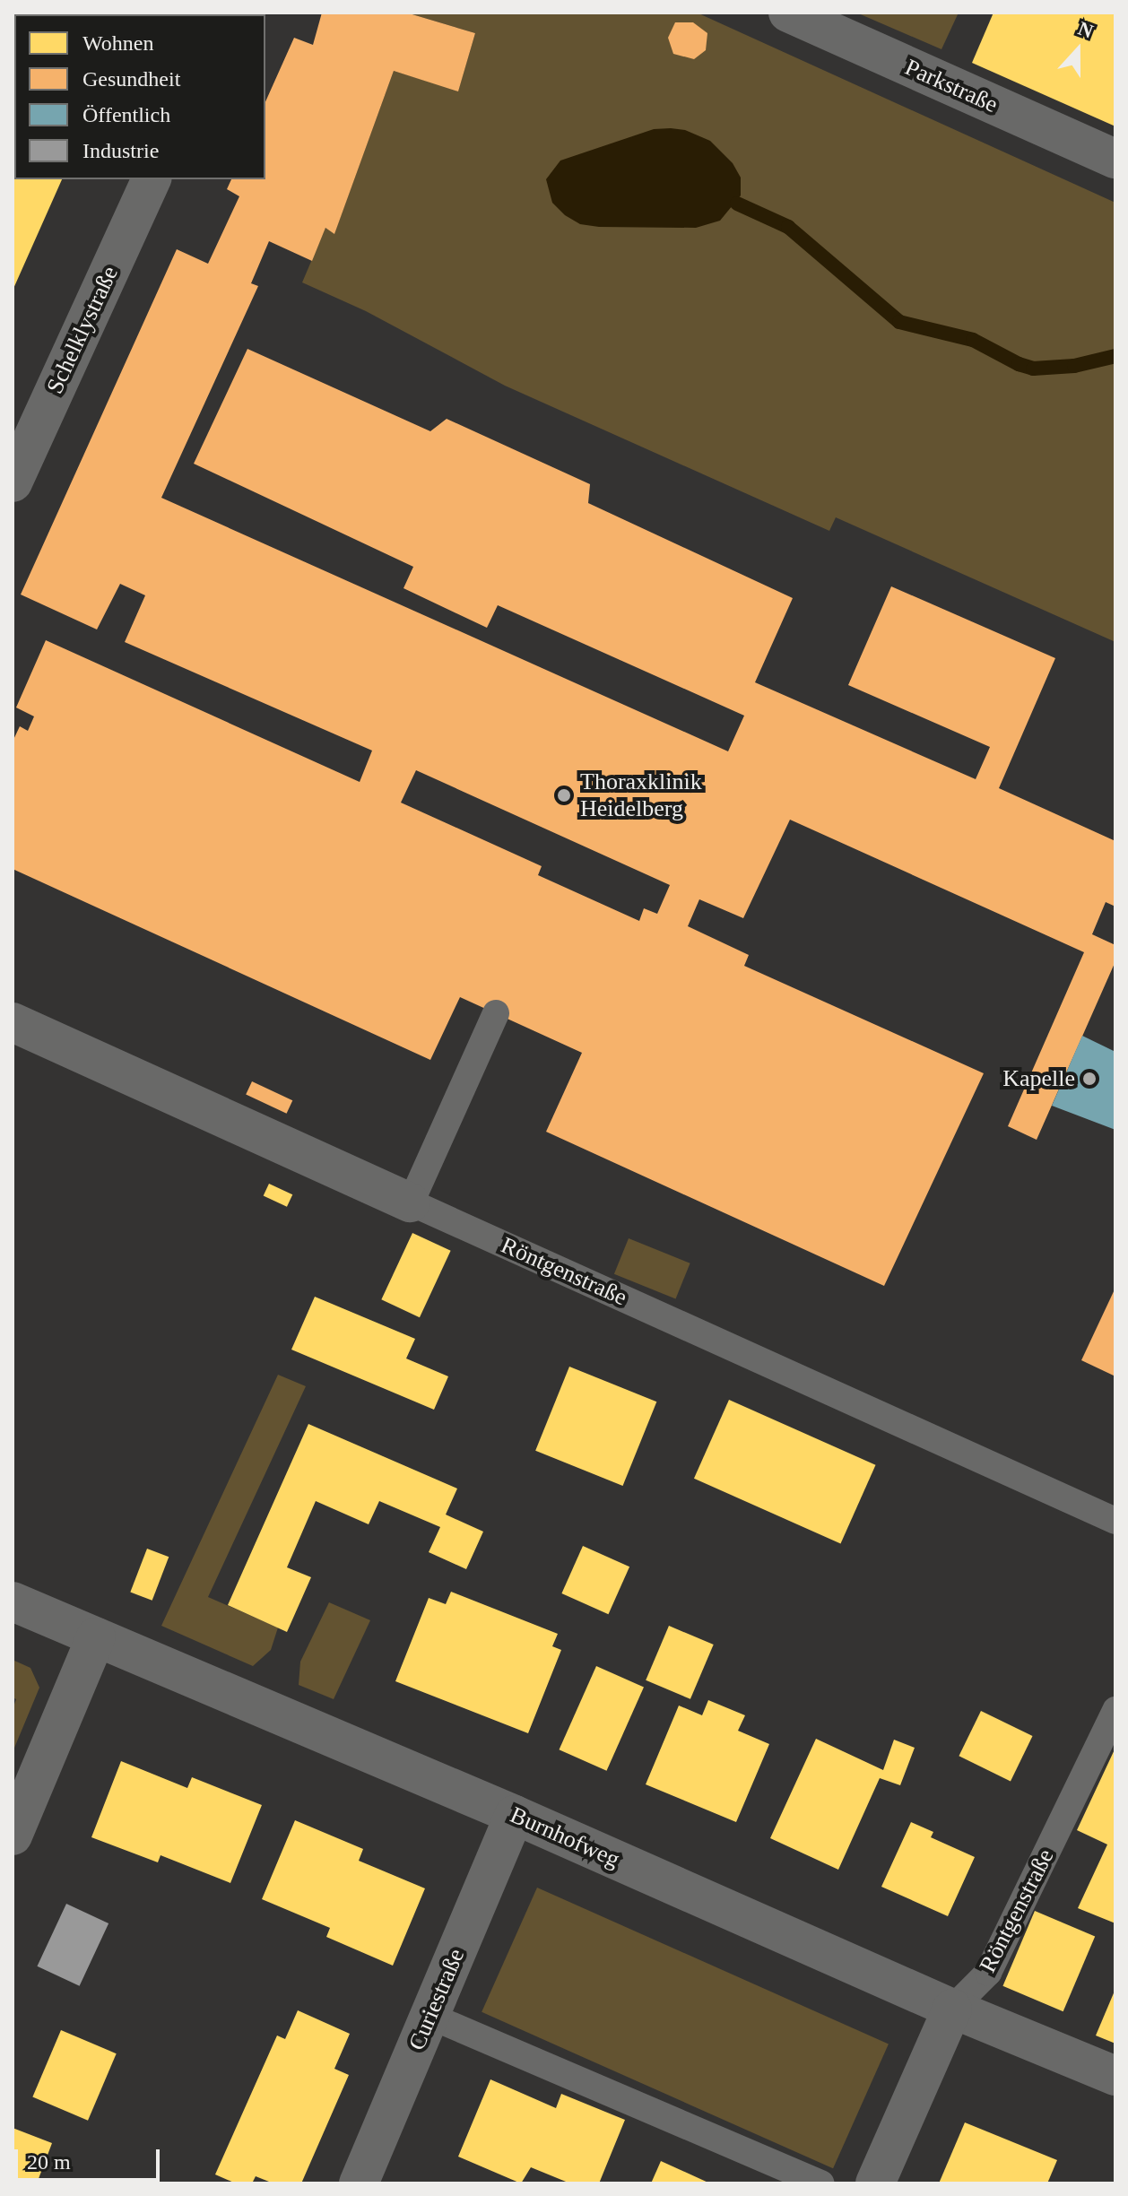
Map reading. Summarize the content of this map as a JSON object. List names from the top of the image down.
{
  "streets": {
    "street": [
      "Parkstraße",
      "Schelklystraße",
      "Röntgenstraße",
      "Burnhofweg",
      "Curiestraße"
    ]
  },
  "crossings": [
    ["Röntgenstraße", "Burnhofweg"],
    ["Burnhofweg", "Curiestraße"]
  ],
  "places": ["Thoraxklinik Heidelberg", "Kapelle"],
  "legend": [
    "Wohnen",
    "Gesundheit",
    "Öffentlich",
    "Industrie"
  ],
  "scale_bar": "20 m",
  "north": "top"
}
